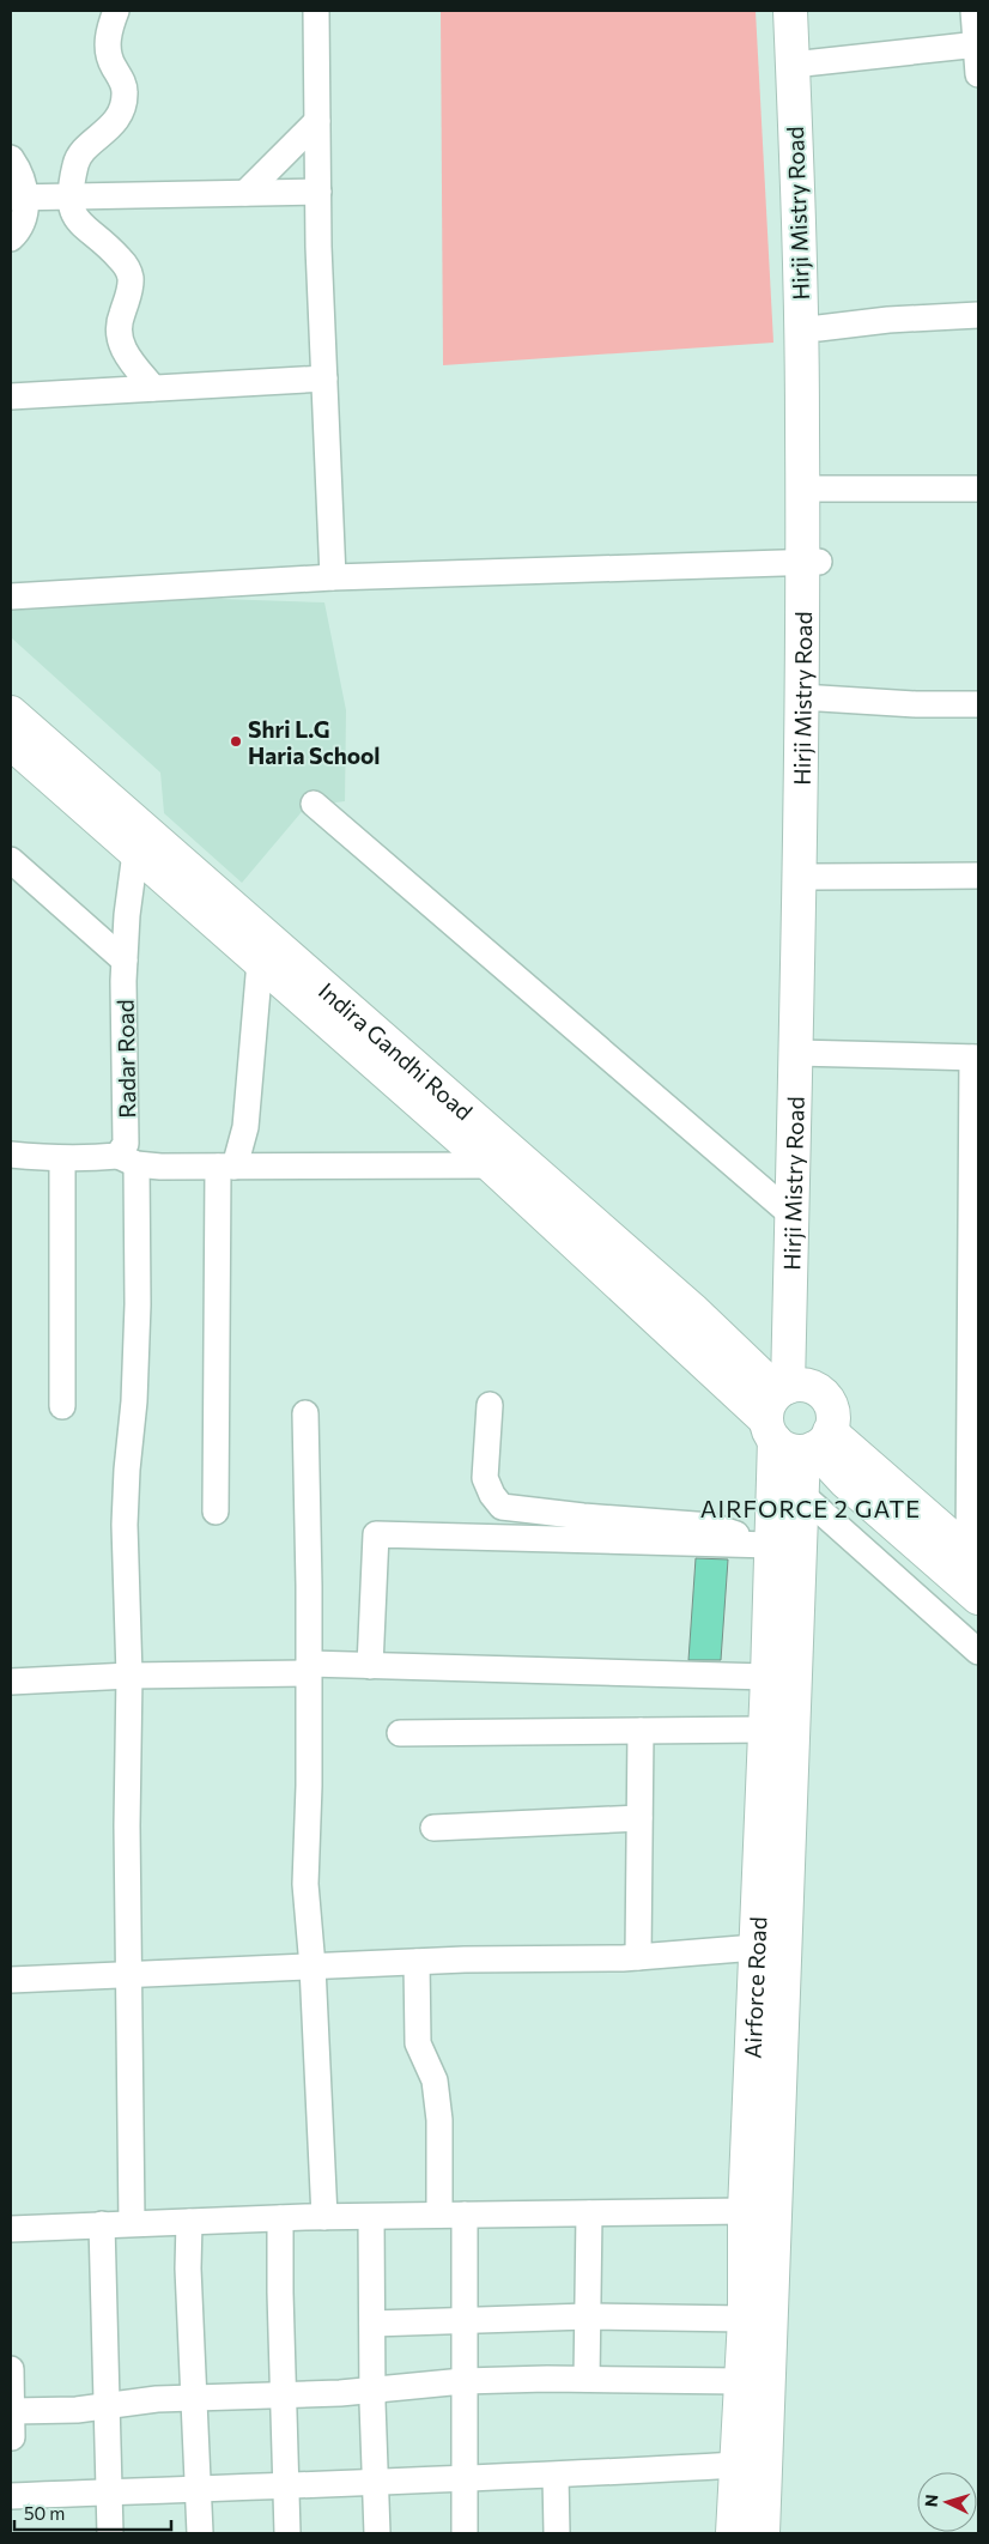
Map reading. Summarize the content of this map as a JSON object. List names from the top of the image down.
{
  "streets": {
    "main road": ["Hirji Mistry Road", "Indira Gandhi Road", "Airforce Road"],
    "street": ["Radar Road"]
  },
  "crossings": [
    ["Hirji Mistry Road", "Indira Gandhi Road"],
    ["Hirji Mistry Road", "Airforce Road"],
    ["Indira Gandhi Road", "Radar Road"],
    ["Indira Gandhi Road", "Airforce Road"]
  ],
  "districts": ["AIRFORCE 2 GATE"],
  "places": ["Shri L.G Haria School"],
  "scale_bar": "50 m",
  "north": "left"
}
